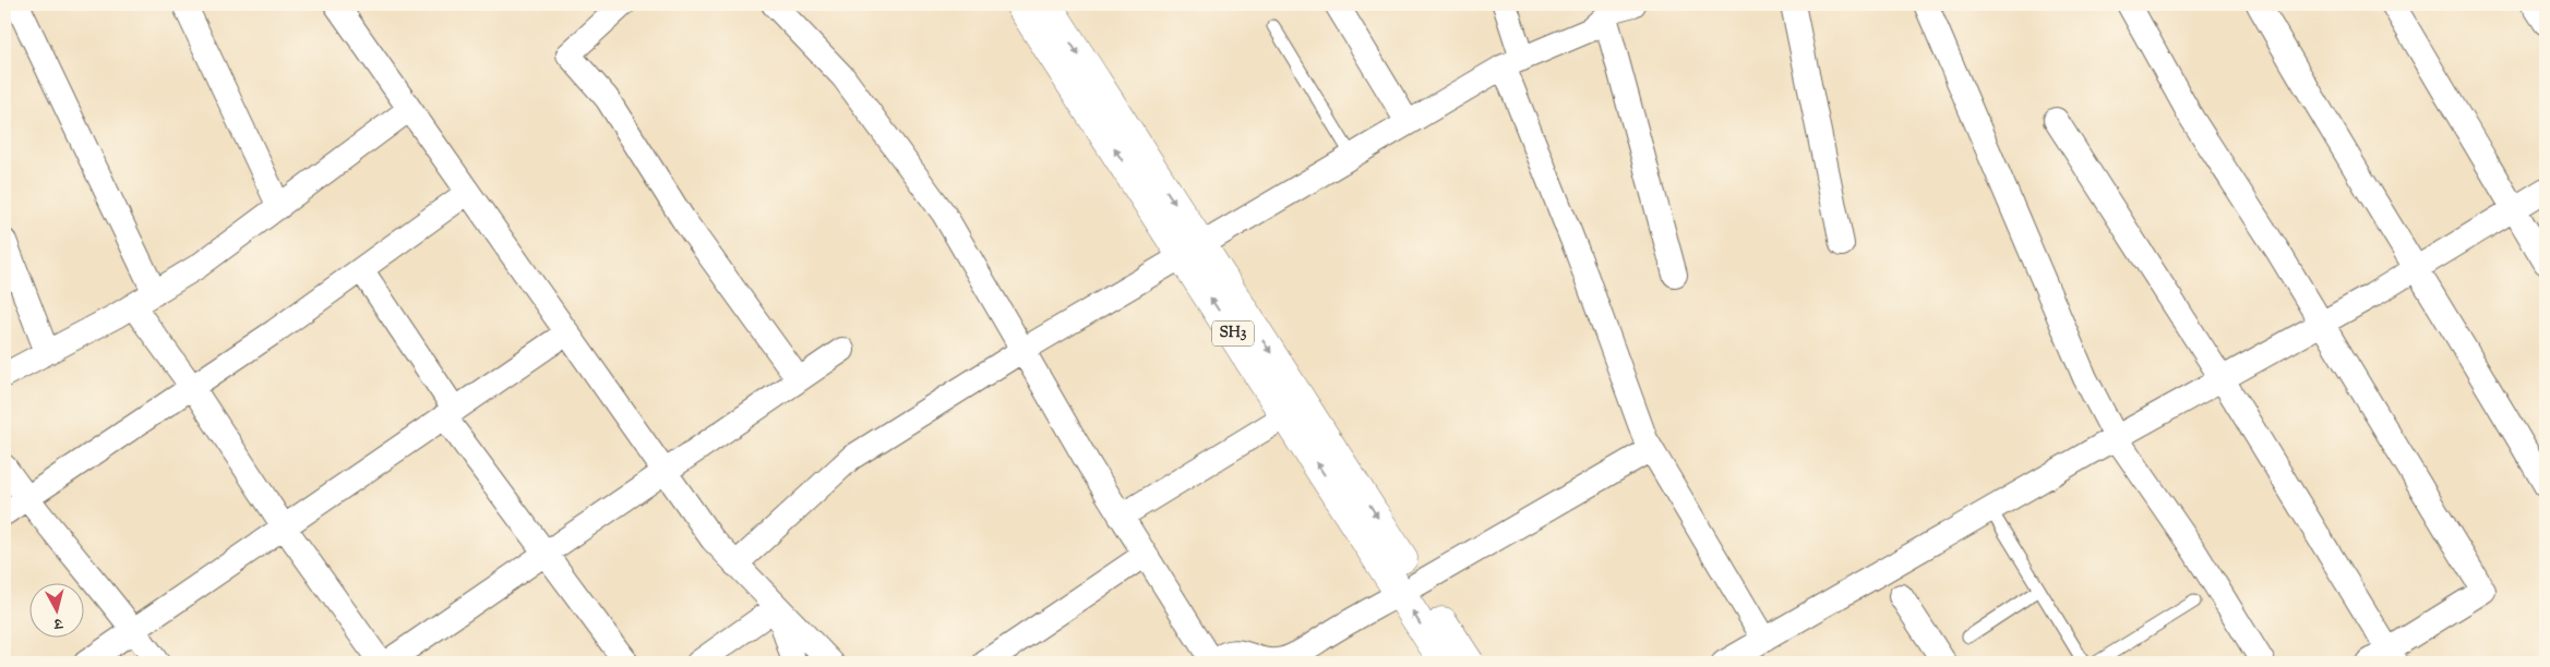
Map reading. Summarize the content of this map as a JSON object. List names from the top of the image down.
{
  "streets": {
    "main road": ["SH3"]
  },
  "north": "bottom"
}
